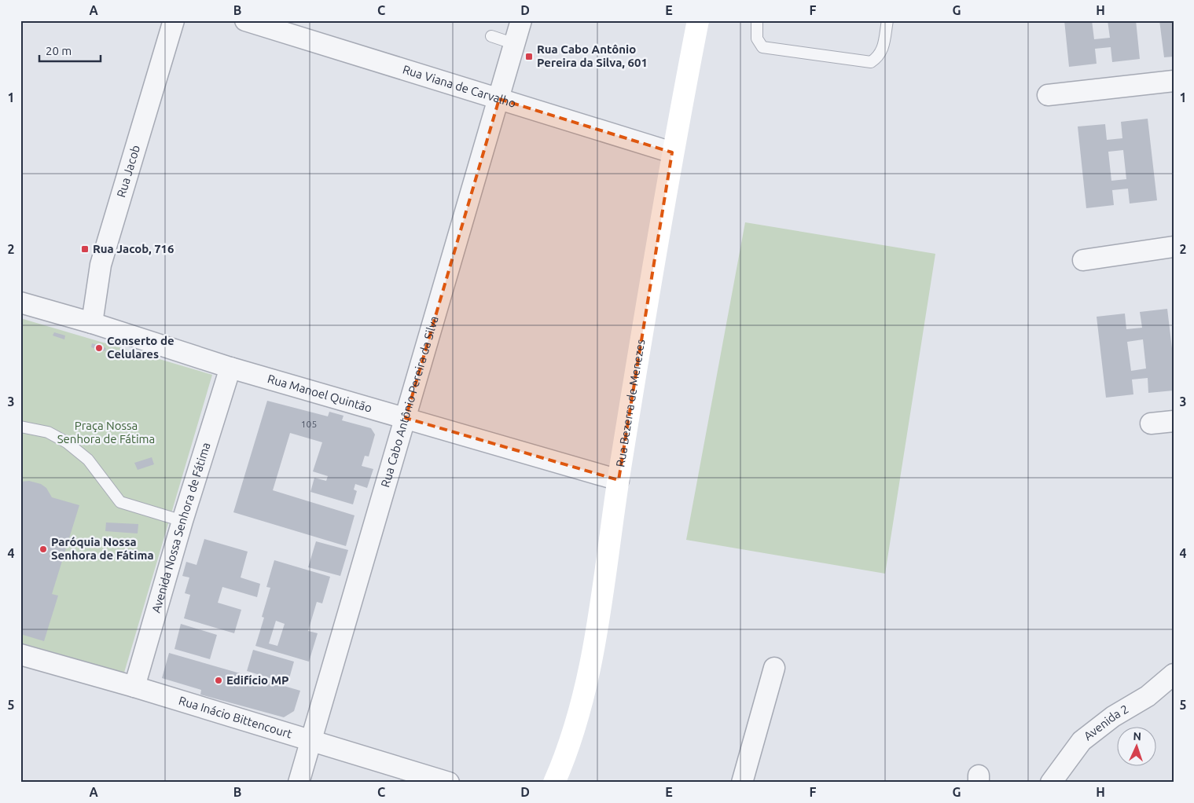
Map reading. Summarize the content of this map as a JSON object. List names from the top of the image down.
{
  "streets": {
    "street": [
      "Rua Viana de Carvalho",
      "Rua Jacob",
      "Rua Manoel Quintão",
      "Rua Cabo Antônio Pereira da Silva",
      "Rua Bezerra de Menezes",
      "Avenida Nossa Senhora de Fátima",
      "Rua Inácio Bittencourt",
      "Avenida 2"
    ]
  },
  "crossings": [
    ["Rua Viana de Carvalho", "Rua Cabo Antônio Pereira da Silva"],
    ["Rua Viana de Carvalho", "Rua Bezerra de Menezes"],
    ["Rua Jacob", "Rua Manoel Quintão"],
    ["Rua Manoel Quintão", "Rua Cabo Antônio Pereira da Silva"],
    ["Rua Manoel Quintão", "Rua Bezerra de Menezes"],
    ["Rua Manoel Quintão", "Avenida Nossa Senhora de Fátima"],
    ["Rua Cabo Antônio Pereira da Silva", "Rua Inácio Bittencourt"],
    ["Avenida Nossa Senhora de Fátima", "Rua Inácio Bittencourt"]
  ],
  "parks": ["Praça Nossa Senhora de Fátima"],
  "places": {
    "transit": ["Rua Cabo Antônio Pereira da Silva, 601", "Rua Jacob, 716"],
    "other": ["Conserto de Celulares", "Paróquia Nossa Senhora de Fátima", "Edifício MP"]
  },
  "house_numbers": ["105"],
  "scale_bar": "20 m",
  "north": "top",
  "grid": {
    "columns": [
      "A",
      "B",
      "C",
      "D",
      "E",
      "F",
      "G",
      "H"
    ],
    "rows": [
      "1",
      "2",
      "3",
      "4",
      "5"
    ]
  }
}
